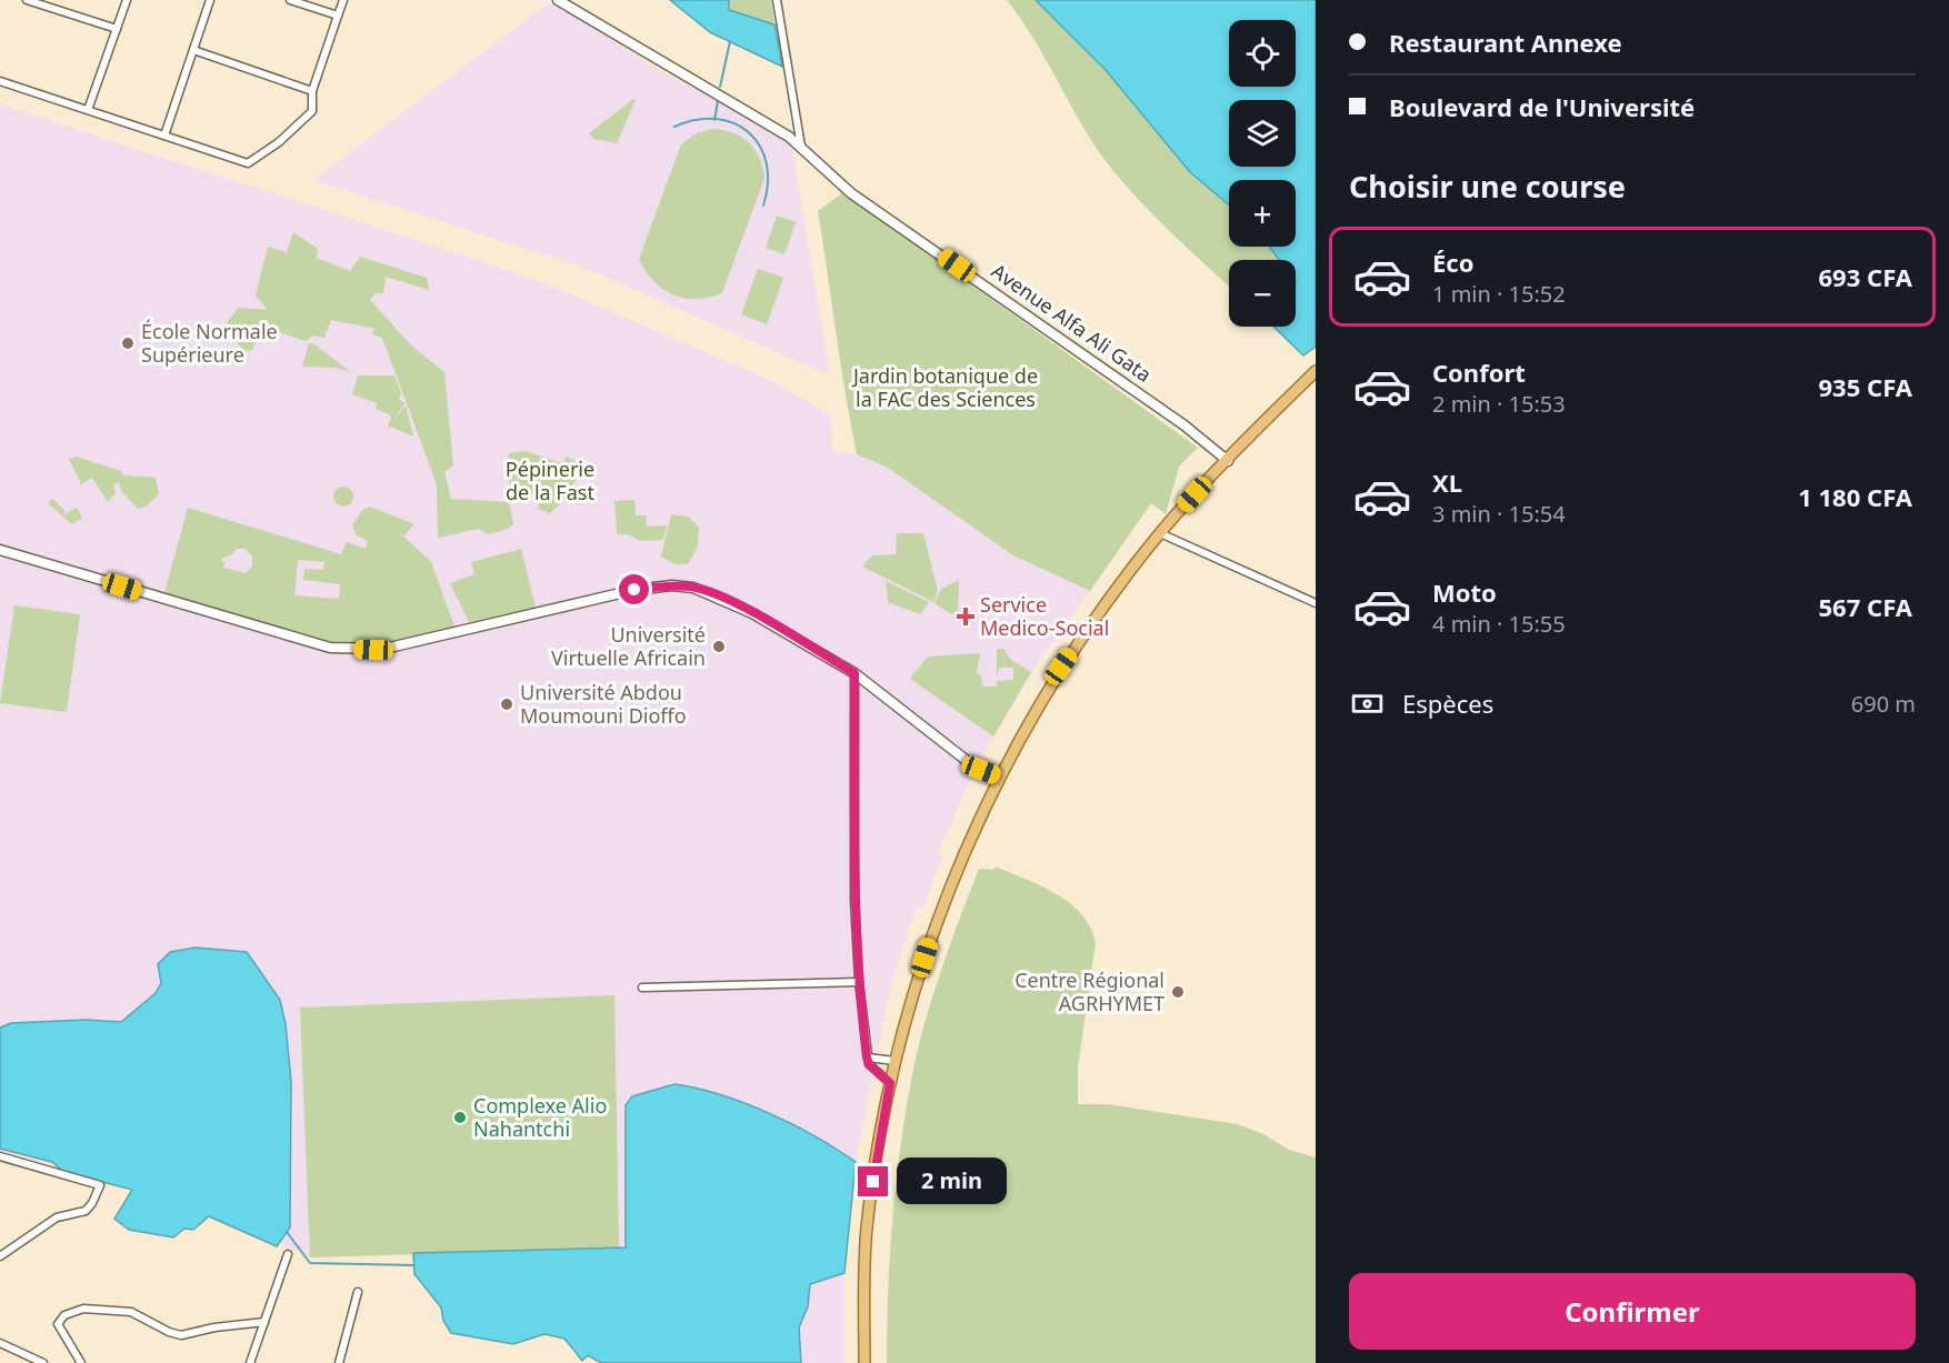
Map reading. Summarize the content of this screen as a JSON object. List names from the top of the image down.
{
  "streets": {
    "street": ["Avenue Alfa Ali Gata"]
  },
  "parks": ["Jardin botanique de la FAC des Sciences", "Pépinerie de la Fast"],
  "places": {
    "other": [
      "École Normale Supérieure",
      "Université Virtuelle Africain",
      "Université Abdou Moumouni Dioffo",
      "Centre Régional AGRHYMET",
      "Complexe Alio Nahantchi"
    ],
    "health": ["Service Medico-Social"]
  },
  "page": {
    "banner": ["Restaurant Annexe", "Boulevard de l'Université"],
    "map_buttons": ["+", "−"],
    "heading": "Choisir une course",
    "list": [
      {
        "name": "Éco",
        "note": "1 min · 15:52",
        "value": "693 CFA"
      },
      {
        "name": "Confort",
        "note": "2 min · 15:53",
        "value": "935 CFA"
      },
      {
        "name": "XL",
        "note": "3 min · 15:54",
        "value": "1 180 CFA"
      },
      {
        "name": "Moto",
        "note": "4 min · 15:55",
        "value": "567 CFA"
      }
    ],
    "pay": ["Espèces", "690 m"],
    "bubble": "2 min",
    "buttons": "Confirmer"
  }
}
